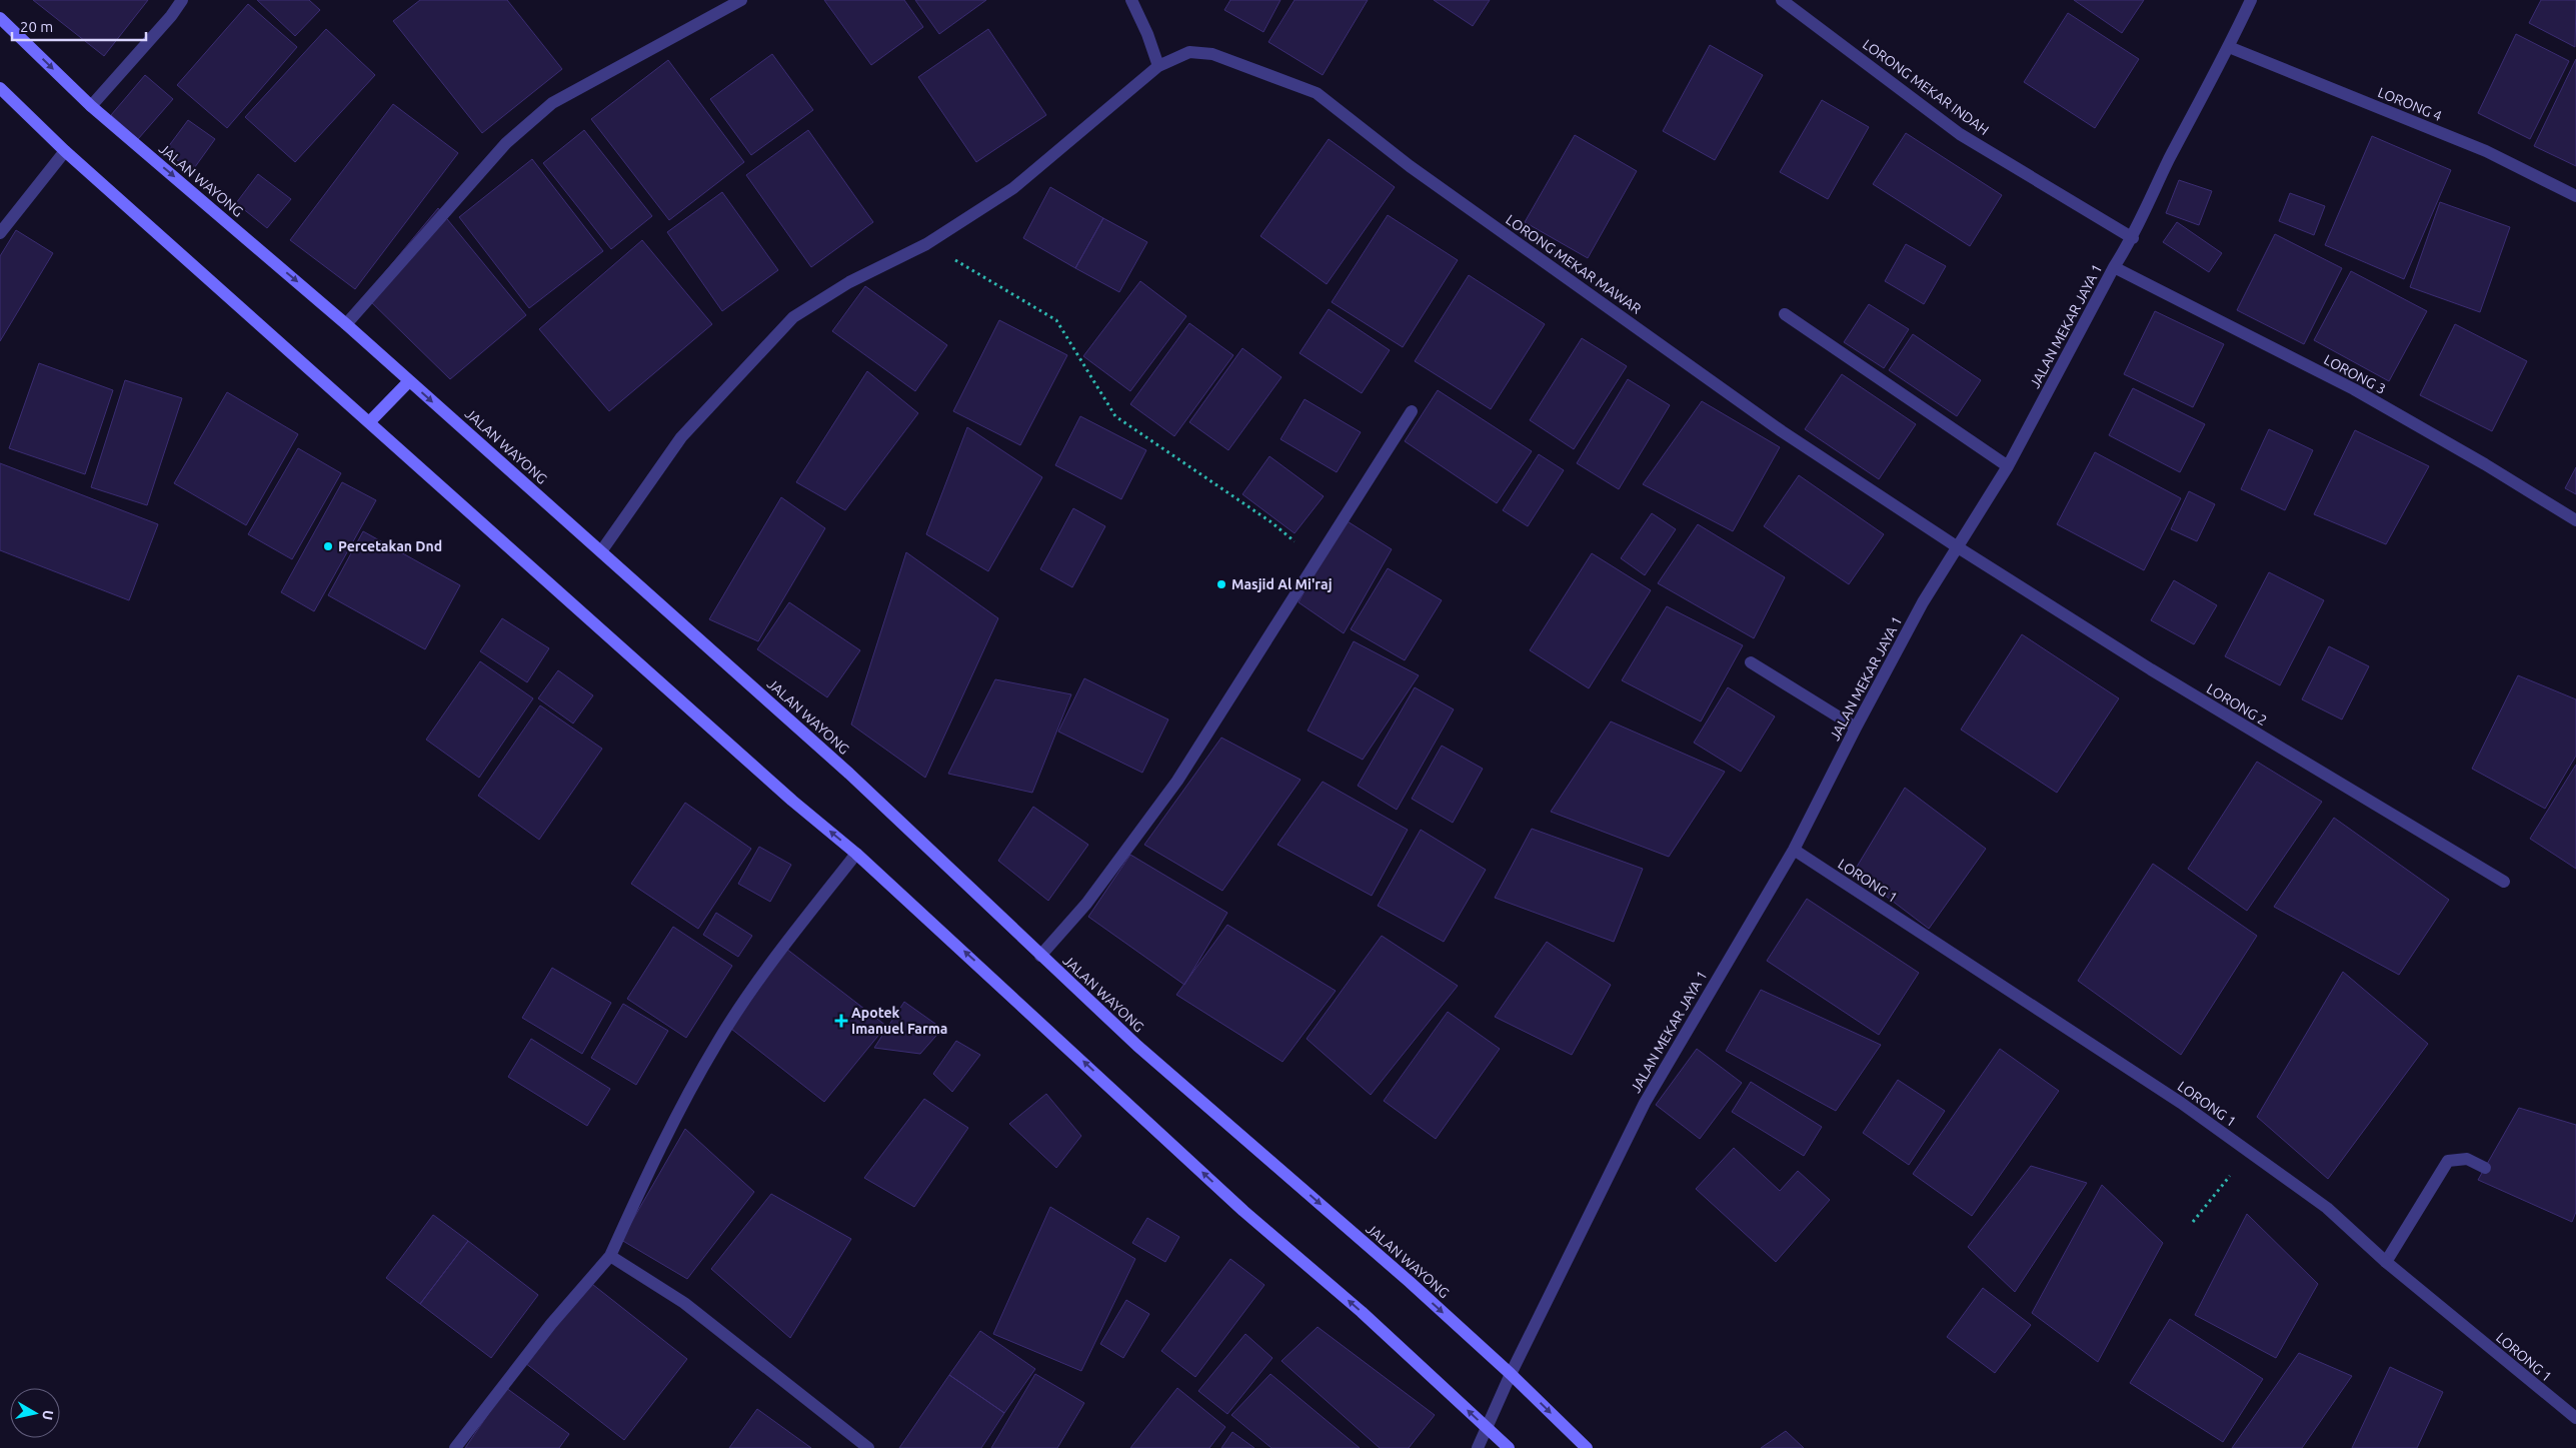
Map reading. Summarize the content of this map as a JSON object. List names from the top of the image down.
{
  "streets": {
    "street": [
      "LORONG MEKAR INDAH",
      "LORONG 4",
      "JALAN WAYONG",
      "LORONG MEKAR MAWAR",
      "JALAN MEKAR JAYA 1",
      "LORONG 3",
      "LORONG 2",
      "LORONG 1"
    ]
  },
  "crossings": [
    ["LORONG MEKAR INDAH", "JALAN MEKAR JAYA 1"],
    ["LORONG 4", "JALAN MEKAR JAYA 1"],
    ["JALAN WAYONG", "LORONG MEKAR MAWAR"],
    ["JALAN WAYONG", "JALAN MEKAR JAYA 1"],
    ["LORONG MEKAR MAWAR", "JALAN MEKAR JAYA 1"],
    ["LORONG MEKAR MAWAR", "LORONG 2"],
    ["JALAN MEKAR JAYA 1", "LORONG 3"],
    ["JALAN MEKAR JAYA 1", "LORONG 2"],
    ["JALAN MEKAR JAYA 1", "LORONG 1"]
  ],
  "places": {
    "other": ["Percetakan Dnd", "Masjid Al Mi'raj"],
    "health": ["Apotek Imanuel Farma"]
  },
  "scale_bar": "20 m",
  "north": "right"
}
